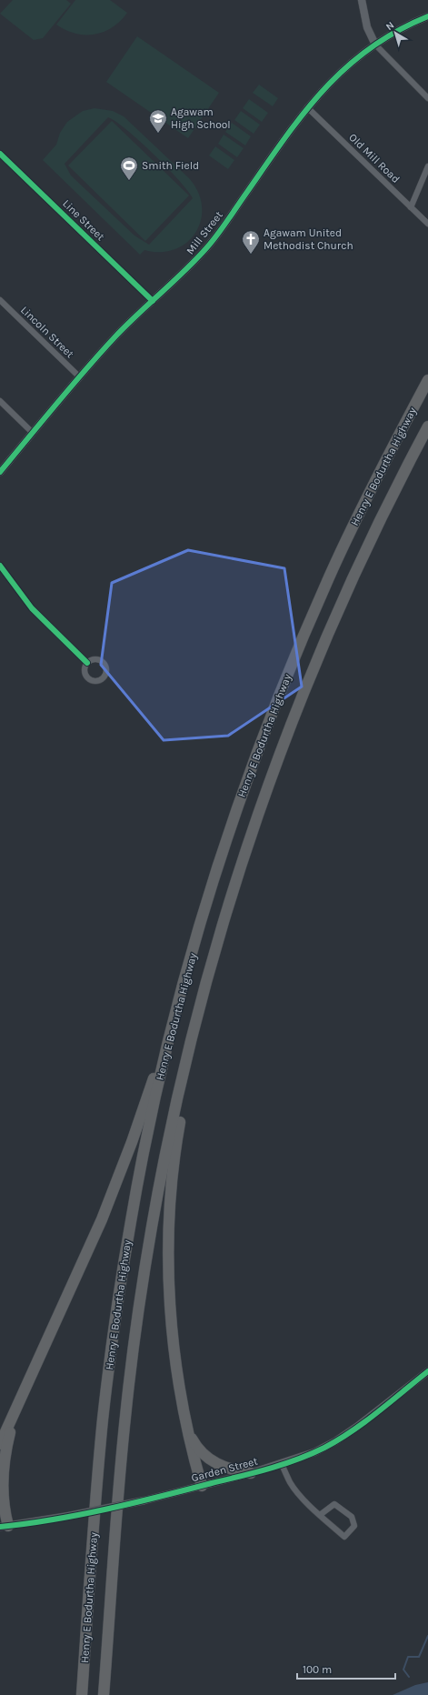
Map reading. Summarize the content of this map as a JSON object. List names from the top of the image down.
{
  "streets": {
    "highway": ["Henry E Bodurtha Highway"],
    "street": [
      "Old Mill Road",
      "Line Street",
      "Mill Street",
      "Lincoln Street",
      "Garden Street"
    ]
  },
  "crossings": [
    ["Old Mill Road", "Mill Street"],
    ["Line Street", "Mill Street"],
    ["Mill Street", "Lincoln Street"]
  ],
  "places": {
    "school or university": ["Agawam High School"],
    "sports": ["Smith Field"],
    "church": ["Agawam United Methodist Church"]
  },
  "scale_bar": "100 m",
  "north": "top left"
}
